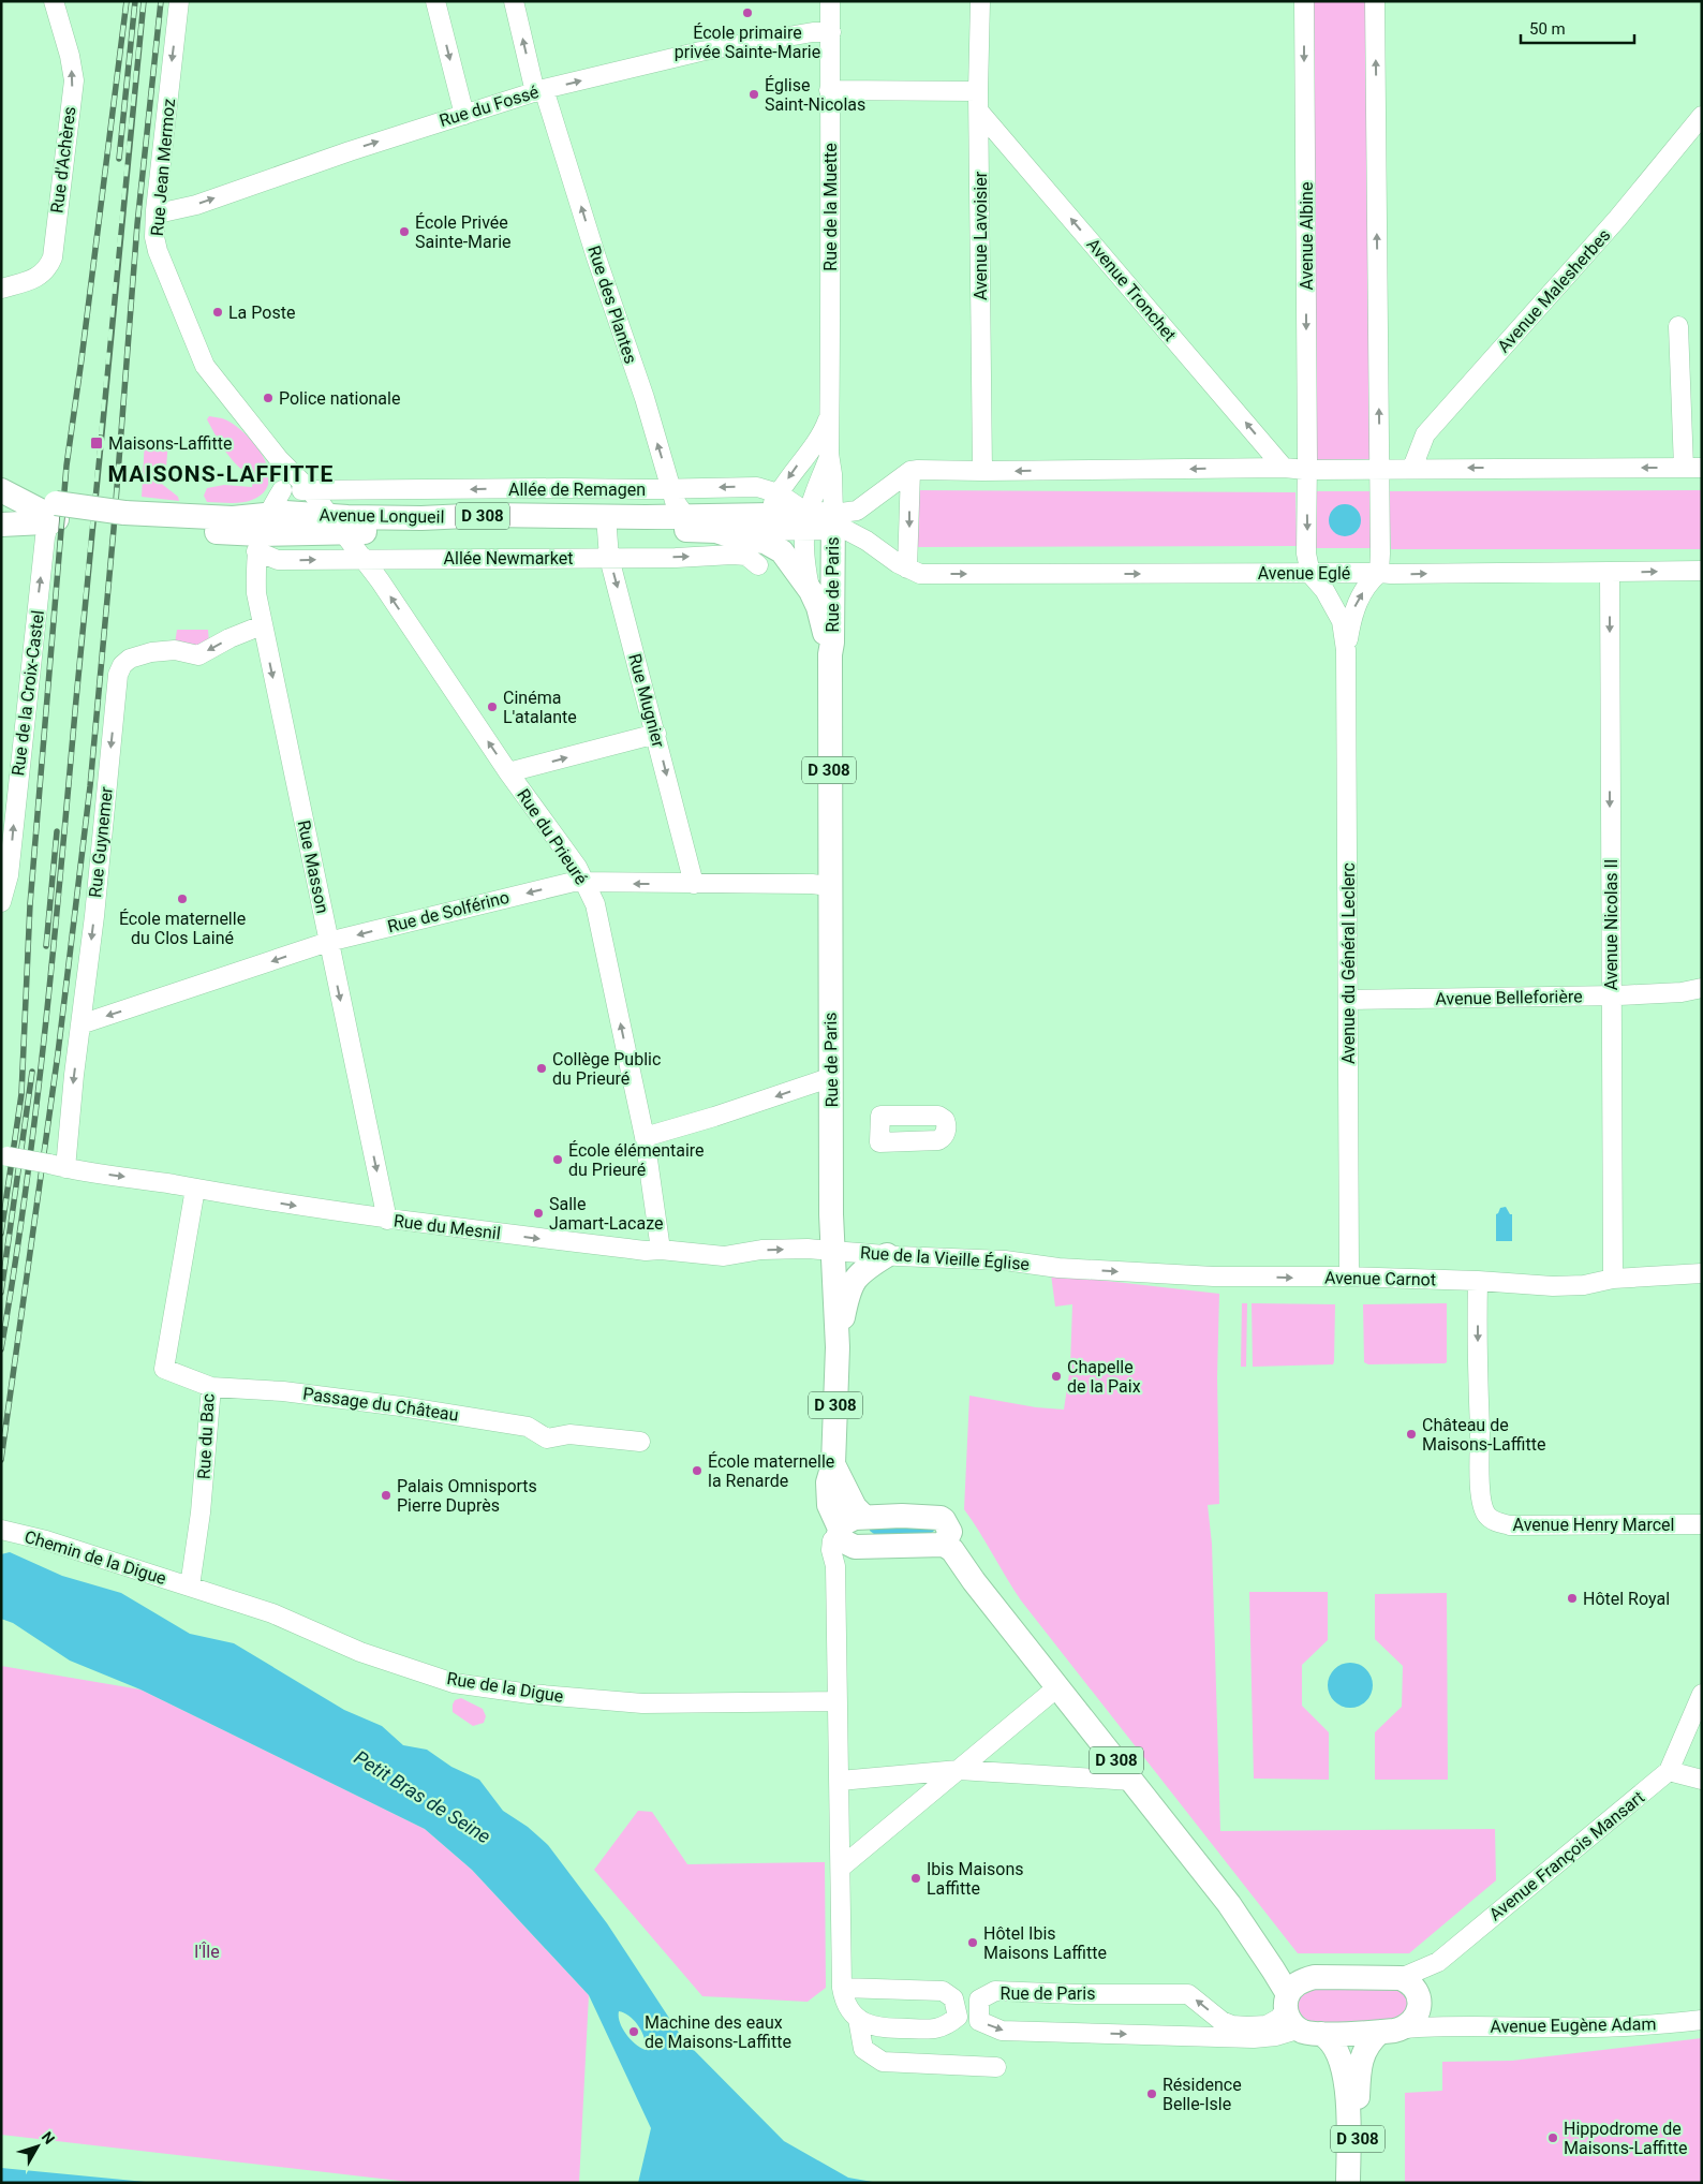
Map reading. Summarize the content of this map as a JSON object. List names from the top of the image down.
{
  "streets": {
    "main road": ["Avenue Longueil", "D 308", "Rue de Paris"],
    "street": [
      "Rue du Fossé",
      "Rue d'Achères",
      "Rue Jean Mermoz",
      "Rue de la Muette",
      "Avenue Lavoisier",
      "Avenue Albine",
      "Avenue Tronchet",
      "Avenue Malesherbes",
      "Rue des Plantes",
      "Allée de Remagen",
      "Allée Newmarket",
      "Avenue Eglé",
      "Rue de la Croix-Castel",
      "Rue Mugnier",
      "Rue du Prieuré",
      "Rue Guynemer",
      "Rue Masson",
      "Rue de Solférino",
      "Avenue Nicolas II",
      "Avenue du Général Leclerc",
      "Avenue Belleforière",
      "Rue du Mesnil",
      "Rue de la Vieille Église",
      "Avenue Carnot",
      "Passage du Château",
      "Rue du Bac",
      "Avenue Henry Marcel",
      "Chemin de la Digue",
      "Rue de la Digue",
      "Avenue François Mansart",
      "Avenue Eugène Adam"
    ]
  },
  "crossings": [
    ["Rue du Fossé", "Rue Jean Mermoz"],
    ["Rue du Fossé", "Rue de la Muette"],
    ["Rue du Fossé", "Rue des Plantes"],
    ["Rue Jean Mermoz", "Allée de Remagen"],
    ["Rue Jean Mermoz", "Avenue Longueil"],
    ["Rue Jean Mermoz", "Rue du Prieuré"],
    ["Rue de la Muette", "Allée de Remagen"],
    ["Rue de la Muette", "Avenue Longueil"],
    ["Rue de la Muette", "Avenue Eglé"],
    ["Rue de la Muette", "Rue de Paris"],
    ["Avenue Lavoisier", "Avenue Tronchet"],
    ["Avenue Albine", "Avenue du Général Leclerc"],
    ["Rue des Plantes", "Allée de Remagen"],
    ["Rue des Plantes", "Avenue Longueil"],
    ["Allée de Remagen", "Avenue Longueil"],
    ["Allée de Remagen", "Allée Newmarket"],
    ["Allée de Remagen", "Rue Masson"],
    ["Avenue Longueil", "D 308"],
    ["Avenue Longueil", "Allée Newmarket"],
    ["Avenue Longueil", "Avenue Eglé"],
    ["Avenue Longueil", "Rue de Paris"],
    ["Avenue Longueil", "Rue de la Croix-Castel"],
    ["Avenue Longueil", "Rue Mugnier"],
    ["Avenue Longueil", "Rue du Prieuré"],
    ["Avenue Longueil", "Rue Masson"],
    ["D 308", "Rue de Paris"],
    ["D 308", "Rue de la Croix-Castel"],
    ["Allée Newmarket", "Rue Mugnier"],
    ["Allée Newmarket", "Rue du Prieuré"],
    ["Allée Newmarket", "Rue Masson"],
    ["Avenue Eglé", "Rue de Paris"],
    ["Avenue Eglé", "Avenue Nicolas II"],
    ["Avenue Eglé", "Avenue du Général Leclerc"],
    ["Rue de Paris", "Rue de Solférino"],
    ["Rue de Paris", "Rue du Mesnil"],
    ["Rue de Paris", "Rue de la Vieille Église"],
    ["Rue Mugnier", "Rue de Solférino"],
    ["Rue du Prieuré", "Rue de Solférino"],
    ["Rue du Prieuré", "Rue du Mesnil"],
    ["Rue Guynemer", "Rue Masson"],
    ["Rue Guynemer", "Rue de Solférino"],
    ["Rue Guynemer", "Rue du Mesnil"],
    ["Rue Masson", "Rue de Solférino"],
    ["Rue Masson", "Rue du Mesnil"],
    ["Avenue Nicolas II", "Avenue Belleforière"],
    ["Avenue Nicolas II", "Avenue Carnot"],
    ["Avenue du Général Leclerc", "Avenue Belleforière"],
    ["Avenue du Général Leclerc", "Avenue Carnot"],
    ["Rue du Mesnil", "Rue de la Vieille Église"],
    ["Rue du Mesnil", "Rue du Bac"],
    ["Rue de la Vieille Église", "Avenue Carnot"],
    ["Avenue Carnot", "Avenue Henry Marcel"],
    ["Passage du Château", "Rue du Bac"],
    ["Rue du Bac", "Chemin de la Digue"],
    ["Rue du Bac", "Rue de la Digue"],
    ["Chemin de la Digue", "Rue de la Digue"]
  ],
  "one_way": [
    "Rue du Fossé",
    "Rue d'Achères",
    "Rue Jean Mermoz",
    "Avenue Tronchet",
    "Rue des Plantes",
    "Allée de Remagen",
    "Allée Newmarket",
    "Rue de la Croix-Castel",
    "Rue Mugnier",
    "Rue du Prieuré",
    "Rue Guynemer",
    "Rue Masson",
    "Rue de Solférino",
    "Avenue Nicolas II",
    "Rue du Mesnil",
    "Avenue Carnot"
  ],
  "districts": ["MAISONS-LAFFITTE"],
  "water": ["Petit Bras de Seine"],
  "parks": ["l'Île"],
  "places": {
    "other": [
      "École primaire privée Sainte-Marie",
      "Église Saint-Nicolas",
      "École Privée Sainte-Marie",
      "La Poste",
      "Police nationale",
      "Cinéma L'atalante",
      "École maternelle du Clos Lainé",
      "Collège Public du Prieuré",
      "École élémentaire du Prieuré",
      "Salle Jamart-Lacaze",
      "Chapelle de la Paix",
      "Château de Maisons-Laffitte",
      "École maternelle la Renarde",
      "Palais Omnisports Pierre Duprès",
      "Hôtel Royal",
      "Ibis Maisons Laffitte",
      "Hôtel Ibis Maisons Laffitte",
      "Machine des eaux de Maisons-Laffitte",
      "Résidence Belle-Isle",
      "Hippodrome de Maisons-Laffitte"
    ],
    "transit": ["Maisons-Laffitte"]
  },
  "scale_bar": "50 m",
  "north": "top right"
}
